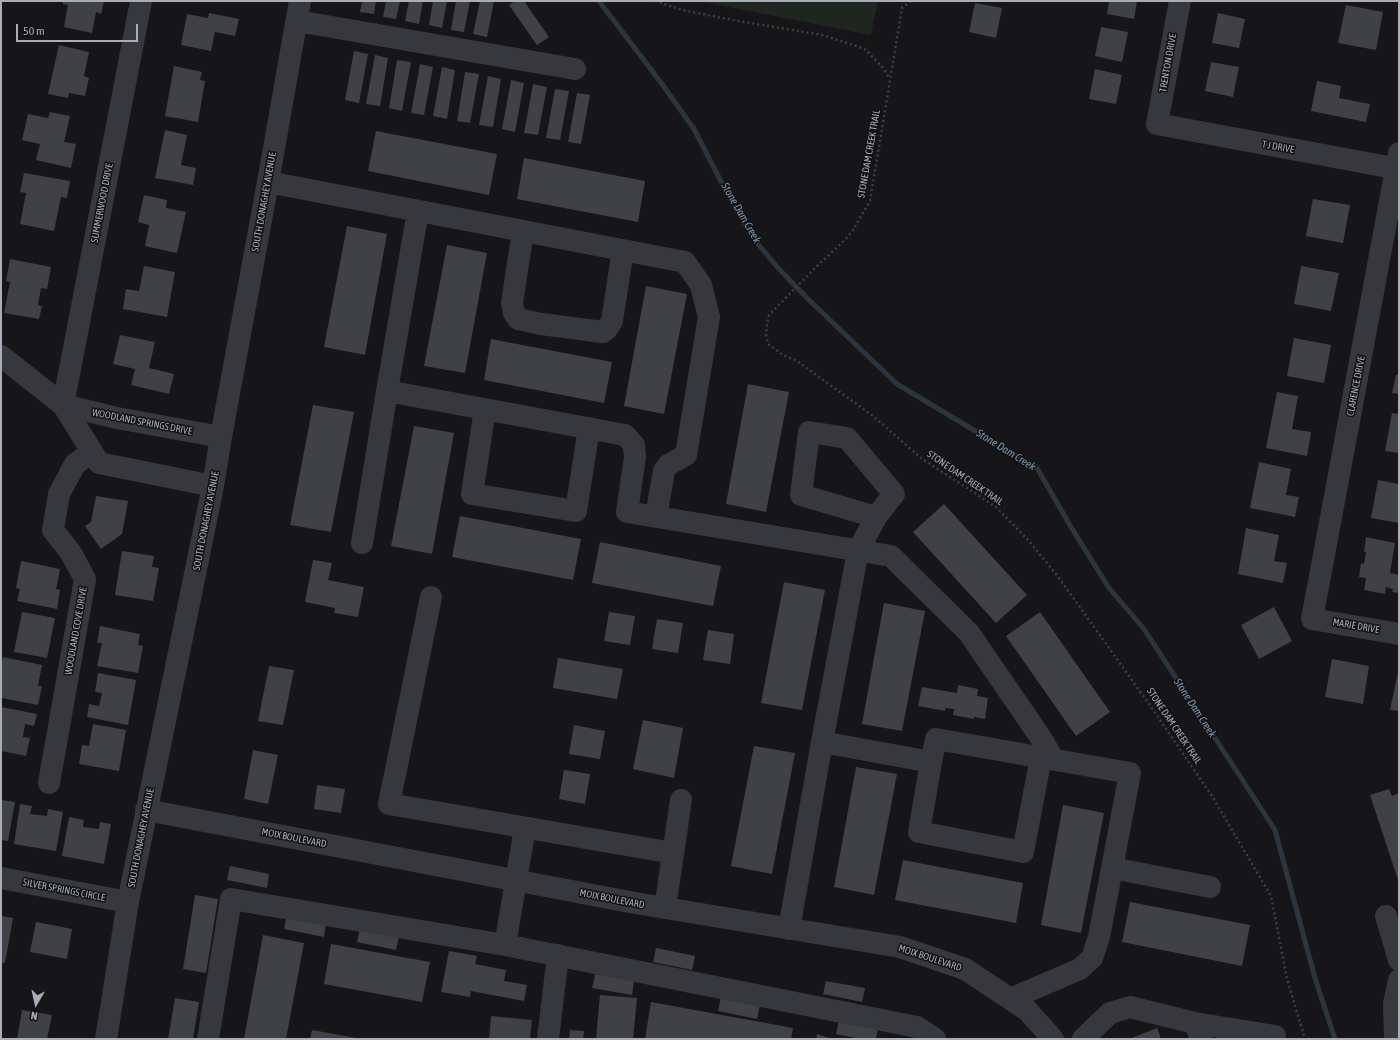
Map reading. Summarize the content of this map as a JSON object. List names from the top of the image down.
{
  "streets": {
    "street": [
      "TRENTON DRIVE",
      "T J DRIVE",
      "SOUTH DONAGHEY AVENUE",
      "SUMMERWOOD DRIVE",
      "CLARENCE DRIVE",
      "WOODLAND SPRINGS DRIVE",
      "MARIE DRIVE",
      "WOODLAND COVE DRIVE",
      "MOIX BOULEVARD",
      "SILVER SPRINGS CIRCLE"
    ],
    "path": ["STONE DAM CREEK TRAIL"]
  },
  "crossings": [
    ["TRENTON DRIVE", "T J DRIVE"],
    ["T J DRIVE", "CLARENCE DRIVE"],
    ["SOUTH DONAGHEY AVENUE", "WOODLAND SPRINGS DRIVE"],
    ["SOUTH DONAGHEY AVENUE", "MOIX BOULEVARD"],
    ["SOUTH DONAGHEY AVENUE", "SILVER SPRINGS CIRCLE"],
    ["SUMMERWOOD DRIVE", "WOODLAND SPRINGS DRIVE"],
    ["CLARENCE DRIVE", "MARIE DRIVE"],
    ["WOODLAND SPRINGS DRIVE", "WOODLAND COVE DRIVE"]
  ],
  "water": ["Stone Dam Creek"],
  "scale_bar": "50 m",
  "north": "bottom"
}
